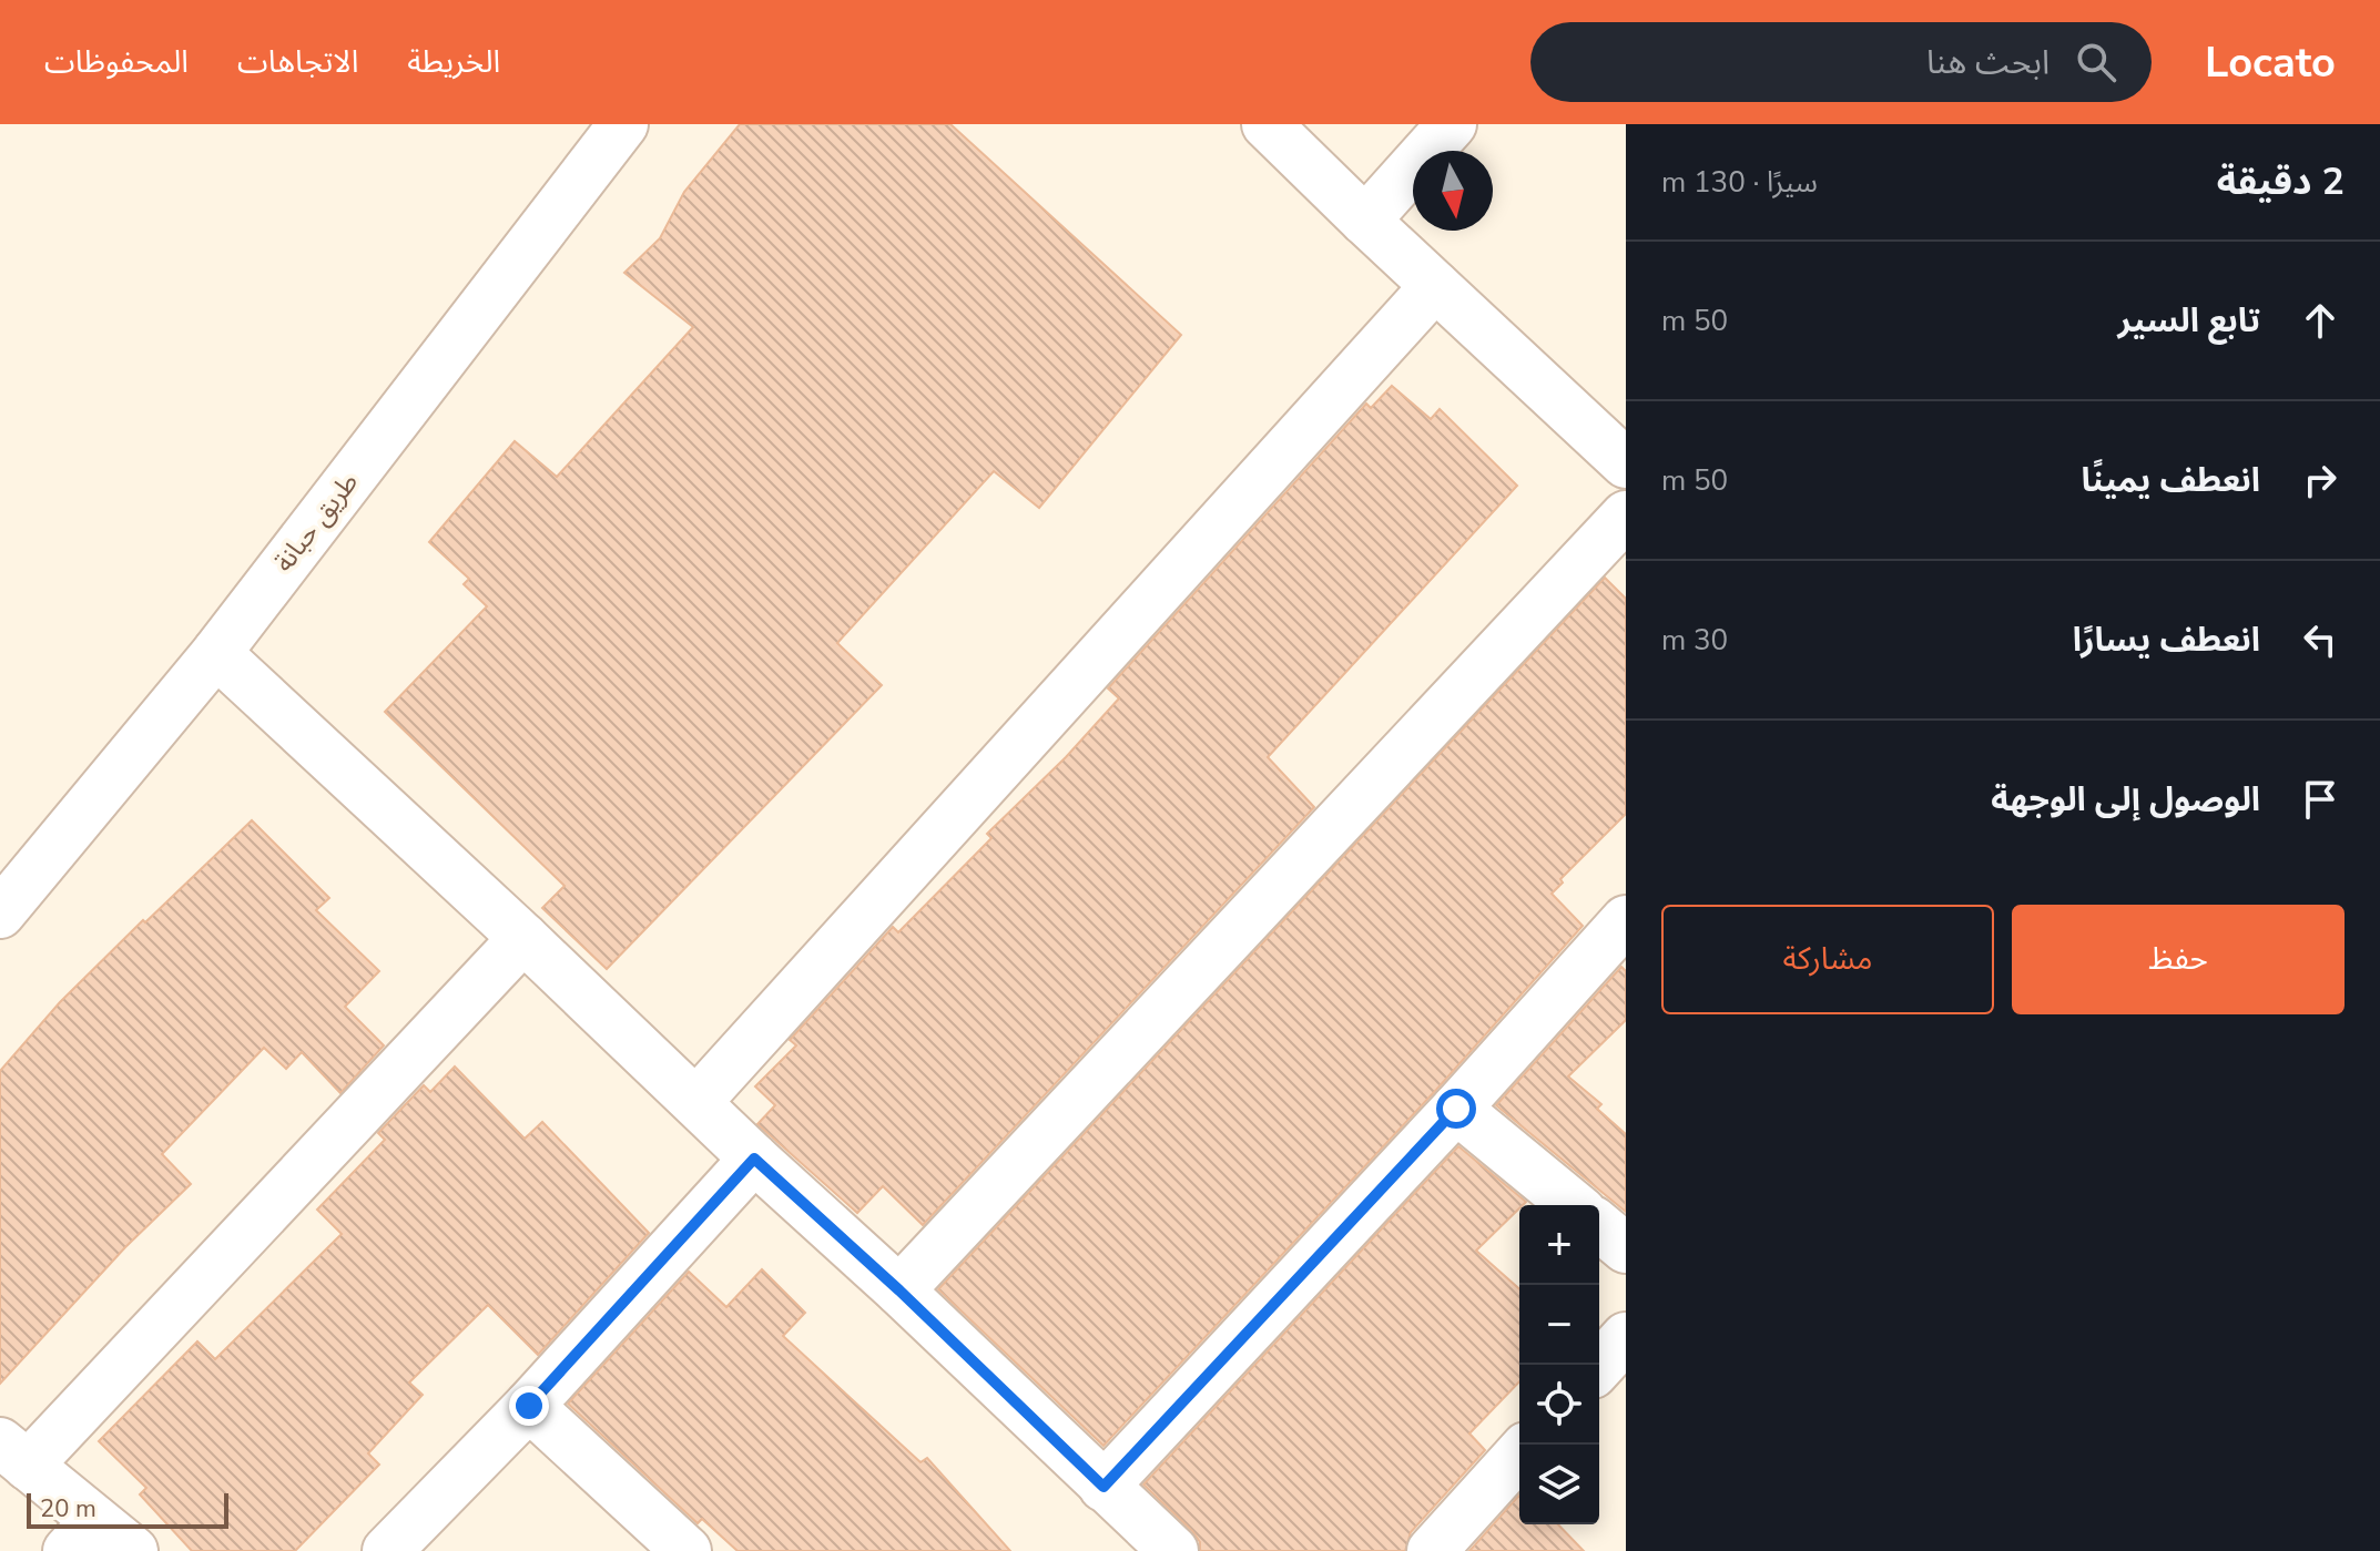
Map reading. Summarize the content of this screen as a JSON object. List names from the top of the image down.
{
  "streets": {
    "street": ["طريق حبانة"]
  },
  "scale_bar": "20 m",
  "north": "bottom",
  "page": {
    "header": "Locato",
    "search": "ابحث هنا",
    "nav": ["الخريطة", "الاتجاهات", "المحفوظات"],
    "heading": ["2 دقيقة", "سيرًا · 130 m"],
    "list": [
      ["تابع السير", "50 m"],
      ["انعطف يمينًا", "50 m"],
      ["انعطف يسارًا", "30 m"],
      "الوصول إلى الوجهة"
    ],
    "buttons": ["حفظ", "مشاركة"],
    "map_buttons": ["+", "−"],
    "scale": "20 m"
  }
}
